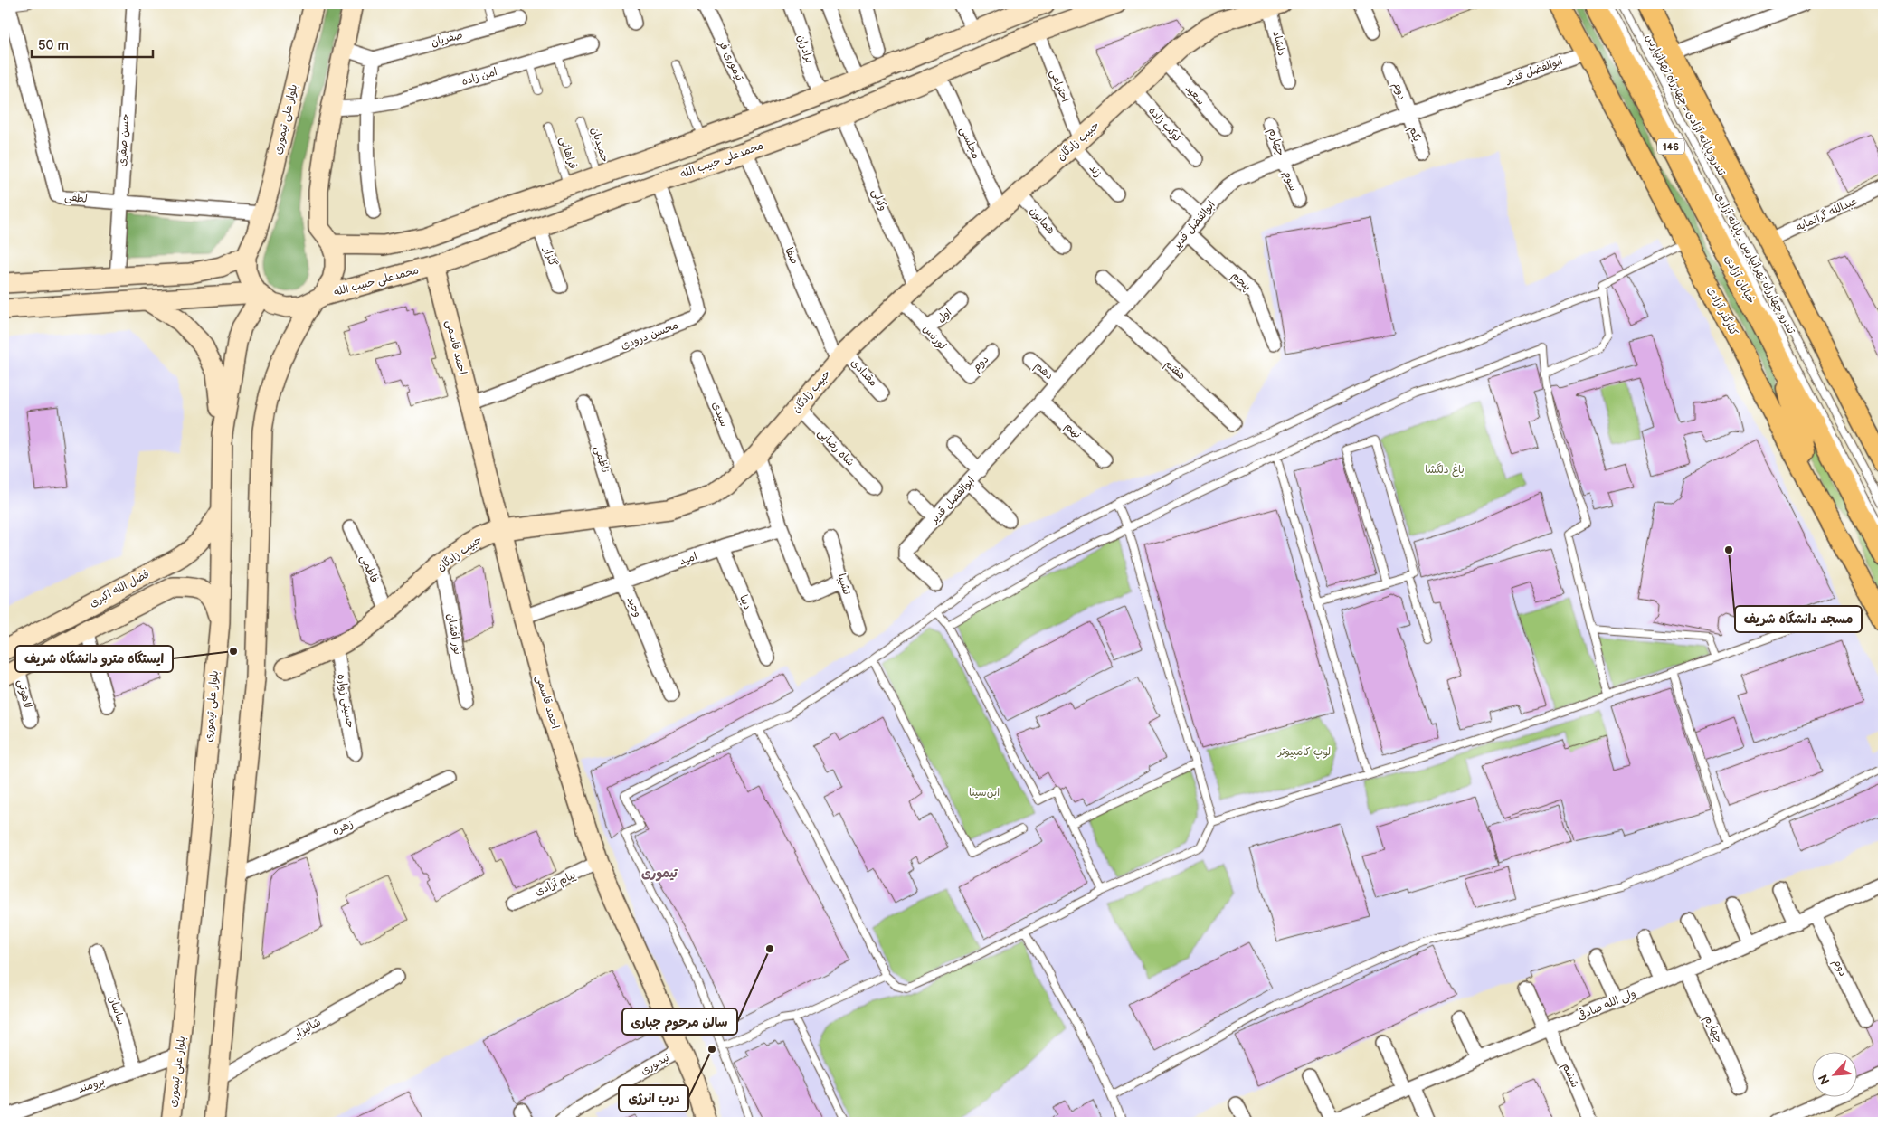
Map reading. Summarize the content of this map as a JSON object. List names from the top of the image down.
{
  "streets": {
    "main road": [
      "بلوار علی تیموری",
      "حبیب زادگان",
      "146",
      "محمدعلی حبیب الله",
      "خیابان آزادی",
      "کنارگذر آزادی",
      "احمد قاسمی",
      "فضل الله اکبری"
    ],
    "street": [
      "صفریان",
      "دلشاد",
      "برادران",
      "تیموری فر",
      "ابوالفضل قدیر",
      "امن زاده",
      "اختراعی",
      "دوم",
      "سعید",
      "کوکب زاده",
      "یکم",
      "حسن صفری",
      "چهارم",
      "مجلسی",
      "زند",
      "سوم",
      "لطفی",
      "وکیلی",
      "عبدالله گرانمایه",
      "همایون",
      "صفا",
      "گلزار",
      "پنجم",
      "اول",
      "محسن درودی",
      "لورنس",
      "هفتم",
      "دهم",
      "مقدادی",
      "سیدی",
      "نهم",
      "شاه رضایی",
      "ناظمی",
      "امید",
      "فاطمی",
      "نشیبا",
      "دیبا",
      "وحید",
      "نور افشان",
      "لاهوتی",
      "حسینی زواره",
      "زهره",
      "پیام آزادی",
      "ولی الله صادقی",
      "ساسان",
      "شالیزار",
      "تیموری",
      "ششم",
      "برومند"
    ],
    "lane": [
      "تندرو پایانه آزادی ـ چهارراه تهرانپارس",
      "حمیدیان",
      "فراهانی",
      "تندرو چهارراه تهرانپارس ـ پایانه آزادی"
    ]
  },
  "crossings": [
    ["دلشاد", "حبیب زادگان"],
    ["ابوالفضل قدیر", "دوم"],
    ["ابوالفضل قدیر", "یکم"],
    ["ابوالفضل قدیر", "چهارم"],
    ["ابوالفضل قدیر", "سوم"],
    ["ابوالفضل قدیر", "پنجم"],
    ["ابوالفضل قدیر", "کنارگذر آزادی"],
    ["ابوالفضل قدیر", "هفتم"],
    ["ابوالفضل قدیر", "دهم"],
    ["ابوالفضل قدیر", "نهم"],
    ["اختراعی", "حبیب زادگان"],
    ["اختراعی", "محمدعلی حبیب الله"],
    ["اختراعی", "زند"],
    ["دوم", "یکم"],
    ["دوم", "لورنس"],
    ["دوم", "ولی الله صادقی"],
    ["سعید", "حبیب زادگان"],
    ["بلوار علی تیموری", "محمدعلی حبیب الله"],
    ["بلوار علی تیموری", "لطفی"],
    ["بلوار علی تیموری", "فضل الله اکبری"],
    ["بلوار علی تیموری", "برومند"],
    ["کوکب زاده", "حبیب زادگان"],
    ["حسن صفری", "لطفی"],
    ["حبیب زادگان", "مجلسی"],
    ["حبیب زادگان", "زند"],
    ["حبیب زادگان", "وکیلی"],
    ["حبیب زادگان", "همایون"],
    ["حبیب زادگان", "صفا"],
    ["حبیب زادگان", "لورنس"],
    ["حبیب زادگان", "احمد قاسمی"],
    ["حبیب زادگان", "مقدادی"],
    ["حبیب زادگان", "سیدی"],
    ["حبیب زادگان", "شاه رضایی"],
    ["حبیب زادگان", "ناظمی"],
    ["حبیب زادگان", "فاطمی"],
    ["حبیب زادگان", "وحید"],
    ["حبیب زادگان", "نور افشان"],
    ["حبیب زادگان", "حسینی زواره"],
    ["چهارم", "سوم"],
    ["چهارم", "ولی الله صادقی"],
    ["مجلسی", "محمدعلی حبیب الله"],
    ["محمدعلی حبیب الله", "وکیلی"],
    ["محمدعلی حبیب الله", "صفا"],
    ["محمدعلی حبیب الله", "گلزار"],
    ["محمدعلی حبیب الله", "محسن درودی"],
    ["محمدعلی حبیب الله", "احمد قاسمی"],
    ["صفا", "مقدادی"],
    ["اول", "لورنس"],
    ["محسن درودی", "احمد قاسمی"],
    ["احمد قاسمی", "امید"],
    ["احمد قاسمی", "پیام آزادی"],
    ["احمد قاسمی", "تیموری"],
    ["امید", "دیبا"],
    ["امید", "وحید"],
    ["فضل الله اکبری", "لاهوتی"],
    ["ولی الله صادقی", "ششم"],
    ["ساسان", "برومند"]
  ],
  "districts": ["تیموری"],
  "parks": ["باغ دلگشا", "لوپ کامپیوتر", "ابن‌سینا"],
  "places": [
    "مسجد دانشگاه شریف",
    "ایستگاه مترو دانشگاه شریف",
    "سالن مرحوم جباری",
    "درب انرژی"
  ],
  "scale_bar": "50 m",
  "north": "bottom left"
}
